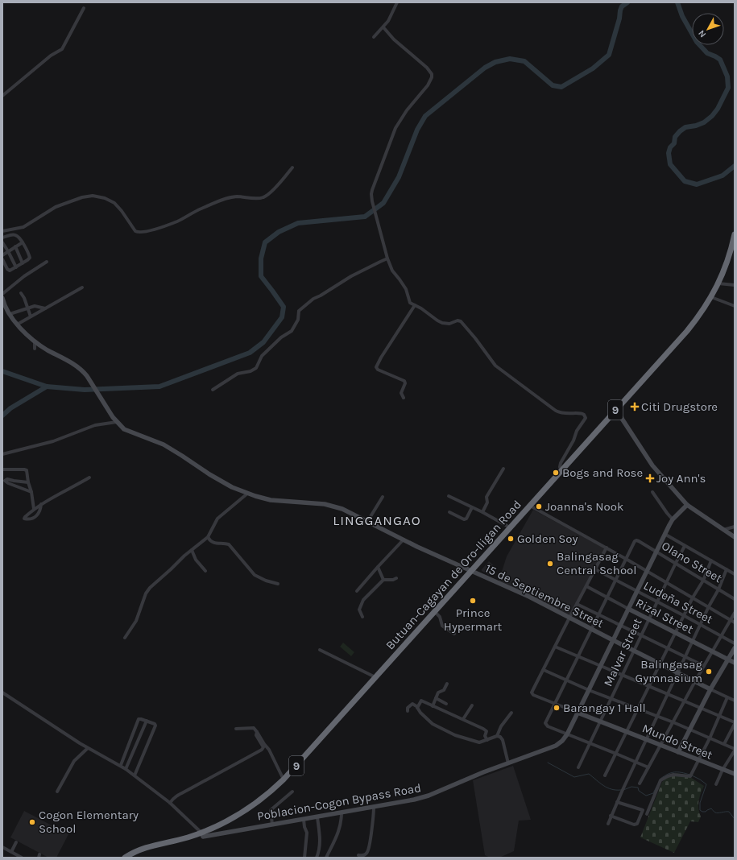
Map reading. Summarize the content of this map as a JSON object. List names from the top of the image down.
{
  "streets": {
    "highway": ["9", "Butuan-Cagayan de Oro-Iligan Road"],
    "street": [
      "Olano Street",
      "15 de Septiembre Street",
      "Ludeña Street",
      "Rizal Street",
      "Malvar Street",
      "Mundo Street",
      "Poblacion-Cogon Bypass Road"
    ]
  },
  "crossings": [
    ["Olano Street", "Malvar Street"],
    ["Olano Street", "Poblacion-Cogon Bypass Road"],
    ["Butuan-Cagayan de Oro-Iligan Road", "15 de Septiembre Street"],
    ["Butuan-Cagayan de Oro-Iligan Road", "Poblacion-Cogon Bypass Road"],
    ["15 de Septiembre Street", "Malvar Street"],
    ["15 de Septiembre Street", "Poblacion-Cogon Bypass Road"],
    ["Ludeña Street", "Malvar Street"],
    ["Ludeña Street", "Poblacion-Cogon Bypass Road"],
    ["Rizal Street", "Malvar Street"],
    ["Rizal Street", "Poblacion-Cogon Bypass Road"],
    ["Malvar Street", "Mundo Street"],
    ["Mundo Street", "Poblacion-Cogon Bypass Road"]
  ],
  "districts": ["LINGGANGAO"],
  "places": {
    "health": ["Citi Drugstore", "Joy Ann's"],
    "other": [
      "Bogs and Rose",
      "Joanna's Nook",
      "Golden Soy",
      "Balingasag Central School",
      "Prince Hypermart",
      "Balingasag Gymnasium",
      "Barangay 1 Hall",
      "Cogon Elementary School"
    ]
  },
  "north": "bottom left"
}
